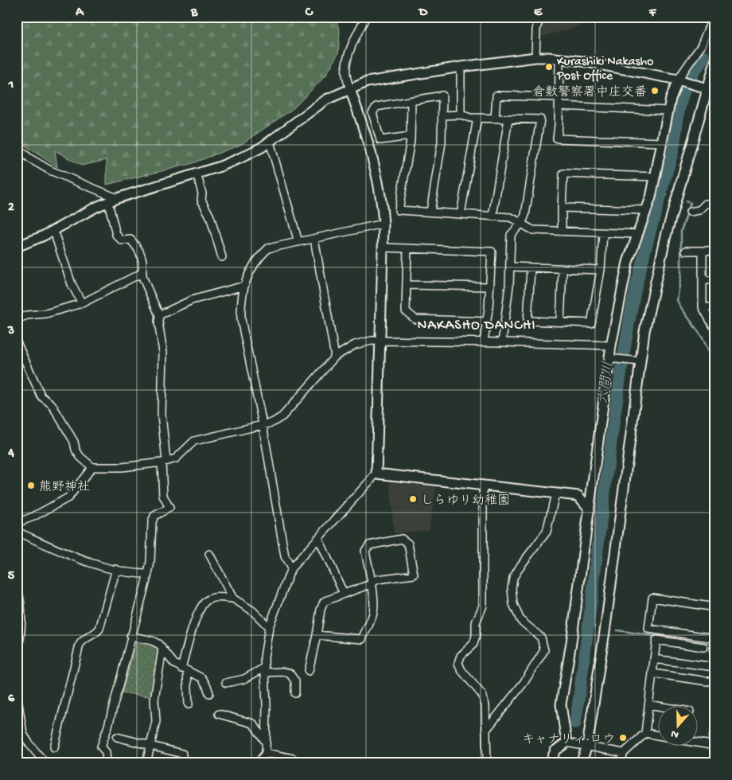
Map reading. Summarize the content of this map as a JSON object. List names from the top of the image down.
{
  "districts": ["NAKASHO DANCHI"],
  "water": ["六間川"],
  "places": [
    "Kurashiki Nakasho Post Office",
    "倉敷警察署中庄交番",
    "熊野神社",
    "しらゆり幼稚園",
    "キャナリィ·ロウ"
  ],
  "north": "bottom",
  "grid": {
    "columns": [
      "A",
      "B",
      "C",
      "D",
      "E",
      "F"
    ],
    "rows": [
      "1",
      "2",
      "3",
      "4",
      "5",
      "6"
    ]
  }
}
